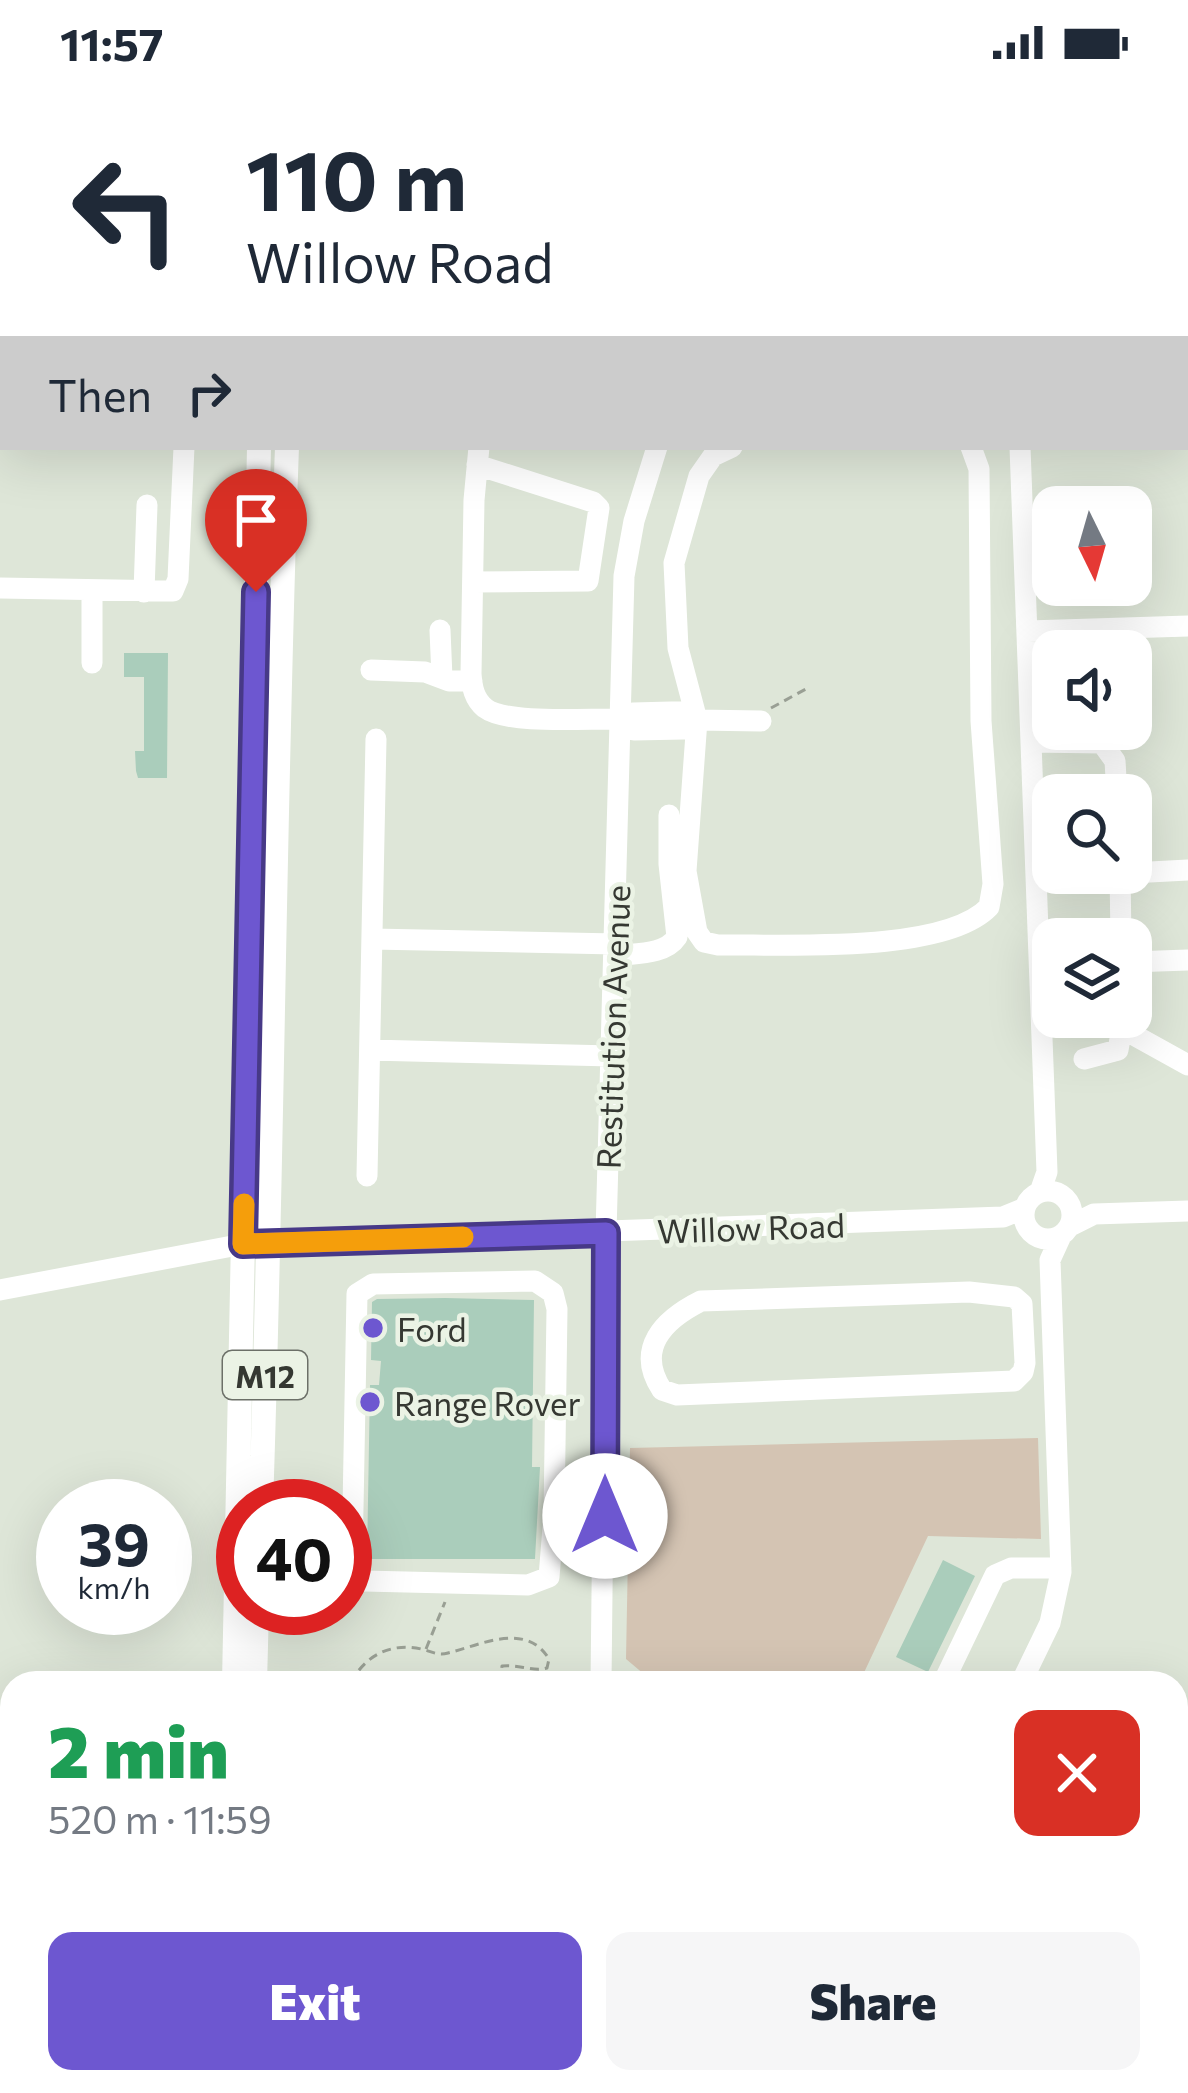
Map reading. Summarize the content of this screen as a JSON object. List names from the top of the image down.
{
  "streets": {
    "main road": ["M12"],
    "street": ["Restitution Avenue", "Willow Road"]
  },
  "crossings": [
    ["Restitution Avenue", "Willow Road"],
    ["Willow Road", "M12"]
  ],
  "places": ["Ford", "Range Rover"],
  "north": "bottom",
  "page": {
    "status": "11:57",
    "turn": ["110 m", "Willow Road"],
    "then": "Then",
    "speed": "39 km/h",
    "limit": "40",
    "heading": ["2 min", "520 m · 11:59"],
    "buttons": ["Exit", "Share"]
  }
}
